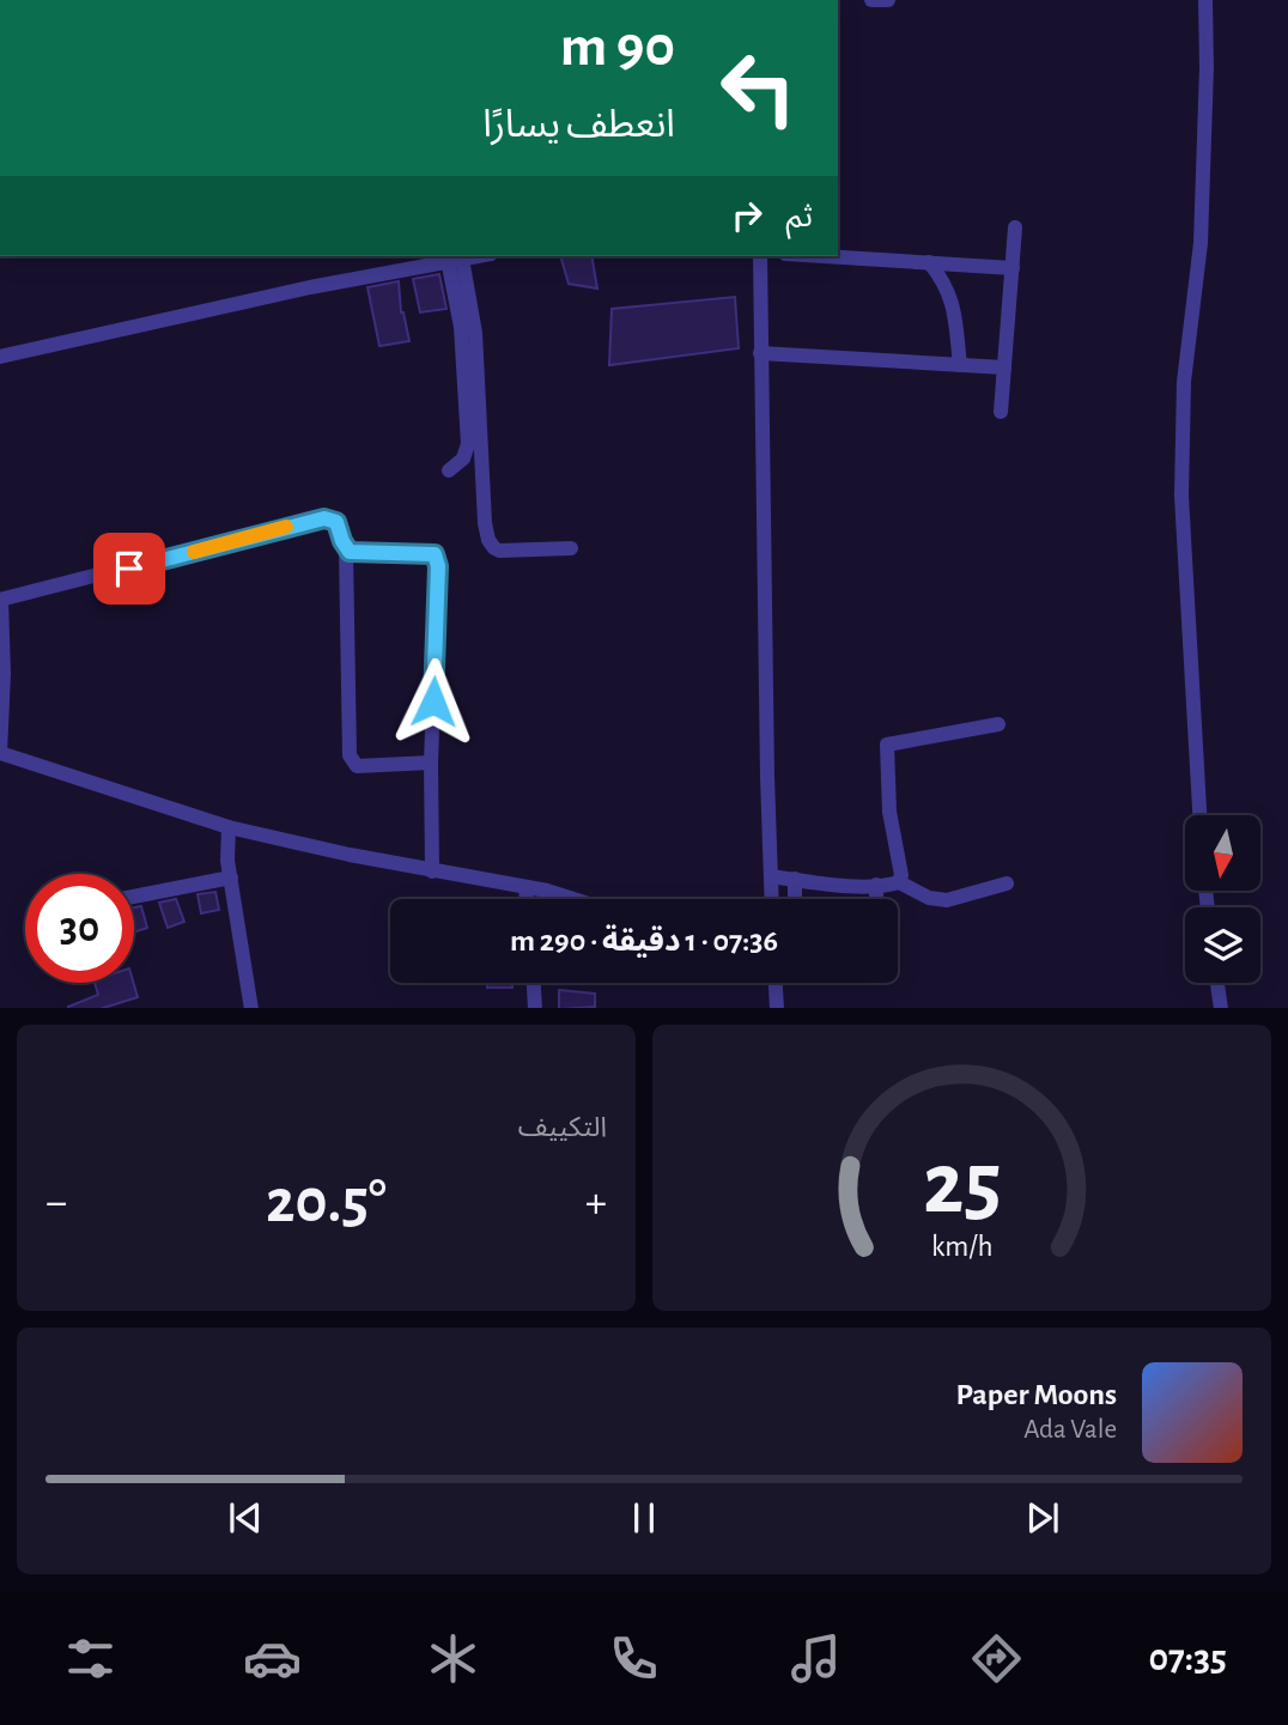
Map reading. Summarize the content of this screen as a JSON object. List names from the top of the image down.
{
  "north": "bottom",
  "page": {
    "turn": ["90 m", "انعطف يسارًا"],
    "then": "ثم",
    "limit": "30",
    "trip": "07:36 · 1 دقيقة · 290 m",
    "tile": "التكييف",
    "heat": ["−", "20.5°", "+"],
    "song": ["Paper Moons", "Ada Vale"],
    "tabs": "07:35",
    "gauge": ["25", "km/h"]
  }
}
